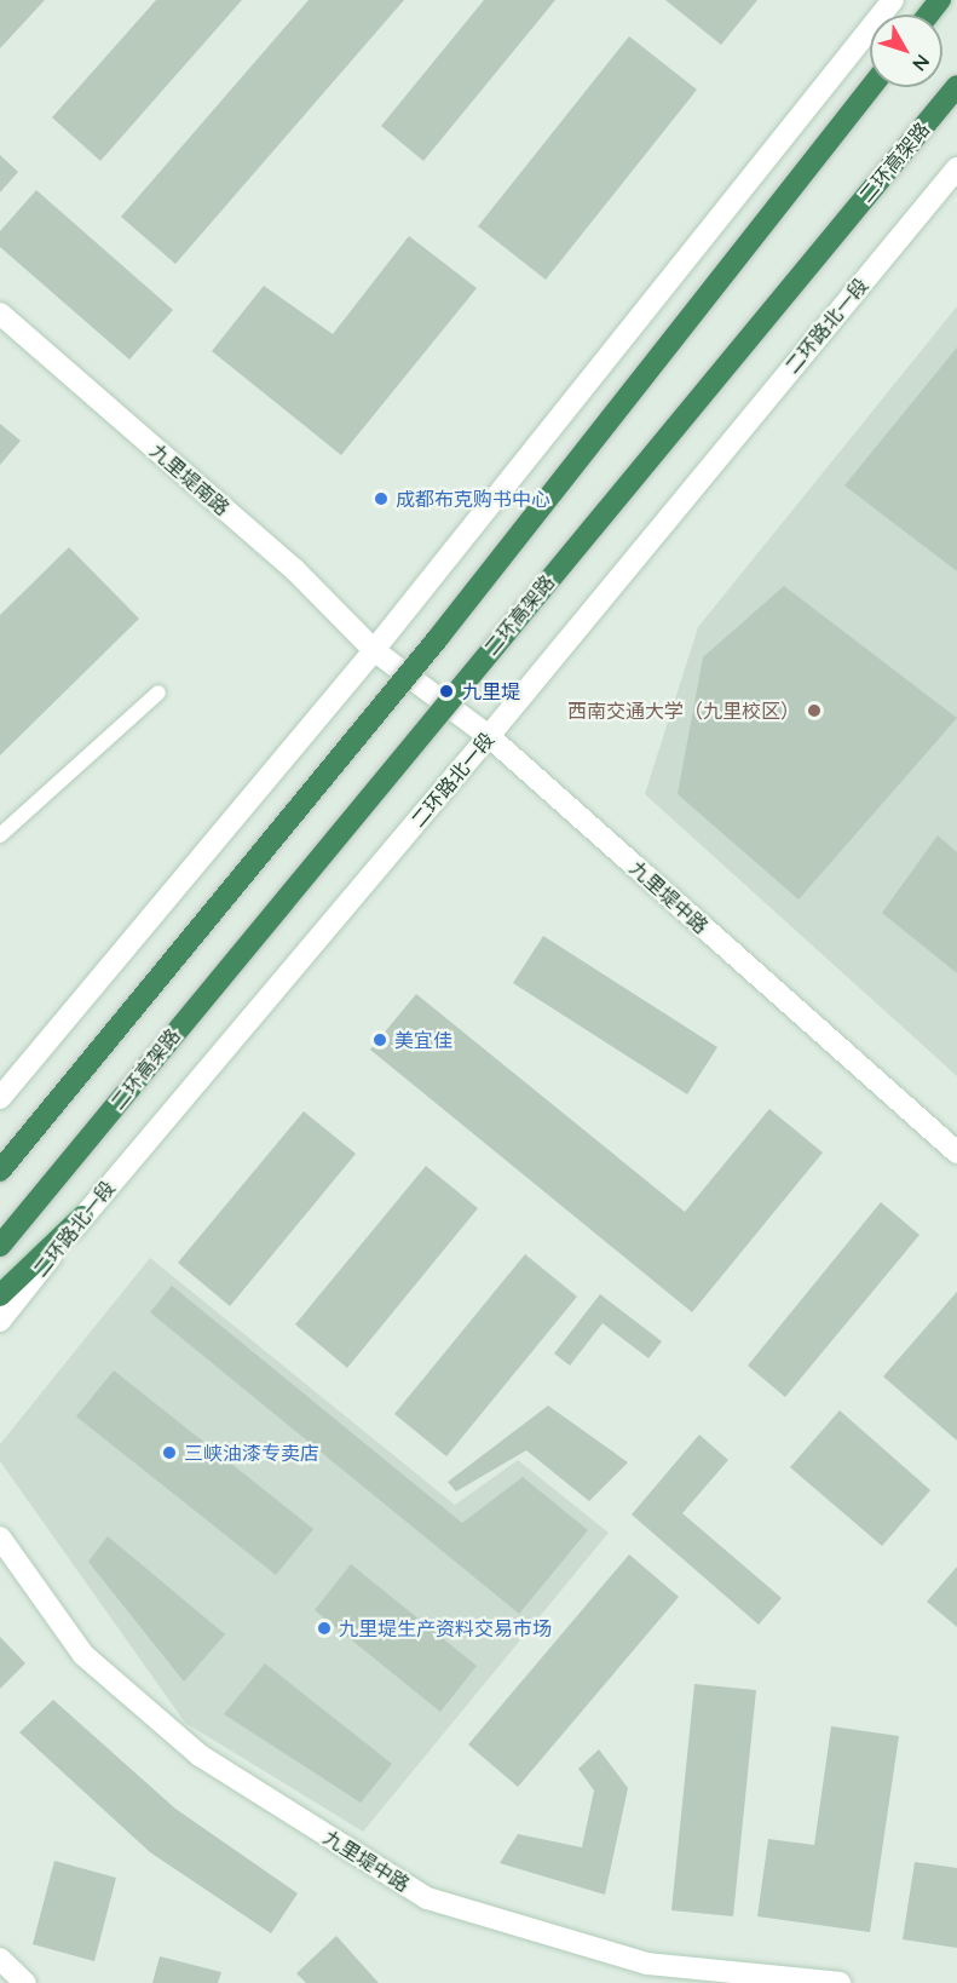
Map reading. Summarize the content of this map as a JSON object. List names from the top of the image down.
{
  "streets": {
    "highway": ["二环高架路"],
    "main road": ["二环路北一段", "九里堤南路", "九里堤中路"]
  },
  "crossings": [
    ["二环路北一段", "九里堤中路"],
    ["九里堤南路", "九里堤中路"]
  ],
  "places": [
    "成都布克购书中心",
    "九里堤",
    "西南交通大学（九里校区）",
    "美宜佳",
    "三峡油漆专卖店",
    "九里堤生产资料交易市场"
  ],
  "north": "bottom right"
}
